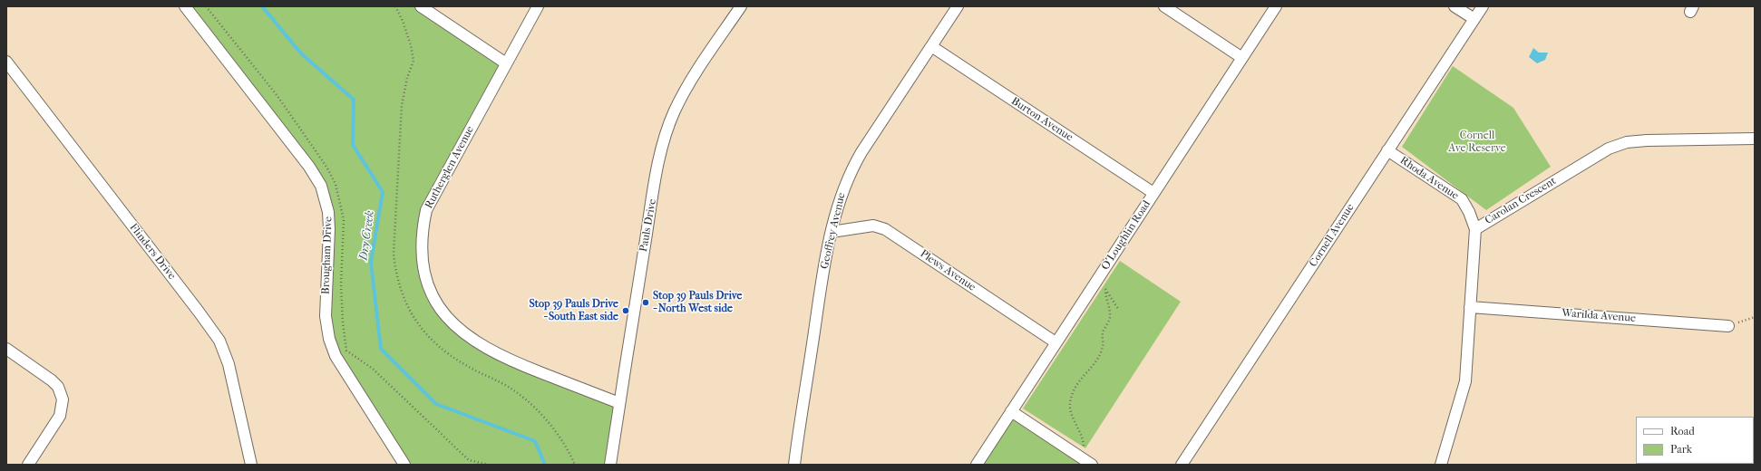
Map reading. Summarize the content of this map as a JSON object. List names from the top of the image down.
{
  "streets": {
    "street": [
      "Burton Avenue",
      "Rutherglen Avenue",
      "Rhoda Avenue",
      "Carolan Crescent",
      "Pauls Drive",
      "Geoffrey Avenue",
      "O'Loughlin Road",
      "Cornell Avenue",
      "Flinders Drive",
      "Brougham Drive",
      "Plews Avenue",
      "Warilda Avenue"
    ]
  },
  "crossings": [
    ["Burton Avenue", "Geoffrey Avenue"],
    ["Burton Avenue", "O'Loughlin Road"],
    ["Rutherglen Avenue", "Pauls Drive"],
    ["Rhoda Avenue", "Carolan Crescent"],
    ["Rhoda Avenue", "Cornell Avenue"],
    ["Carolan Crescent", "Warilda Avenue"],
    ["Geoffrey Avenue", "Plews Avenue"],
    ["O'Loughlin Road", "Plews Avenue"]
  ],
  "water": ["Dry Creek"],
  "parks": ["Cornell Ave Reserve"],
  "places": ["Stop 39 Pauls Drive - North West side", "Stop 39 Pauls Drive - South East side"],
  "legend": ["Road", "Park"]
}
